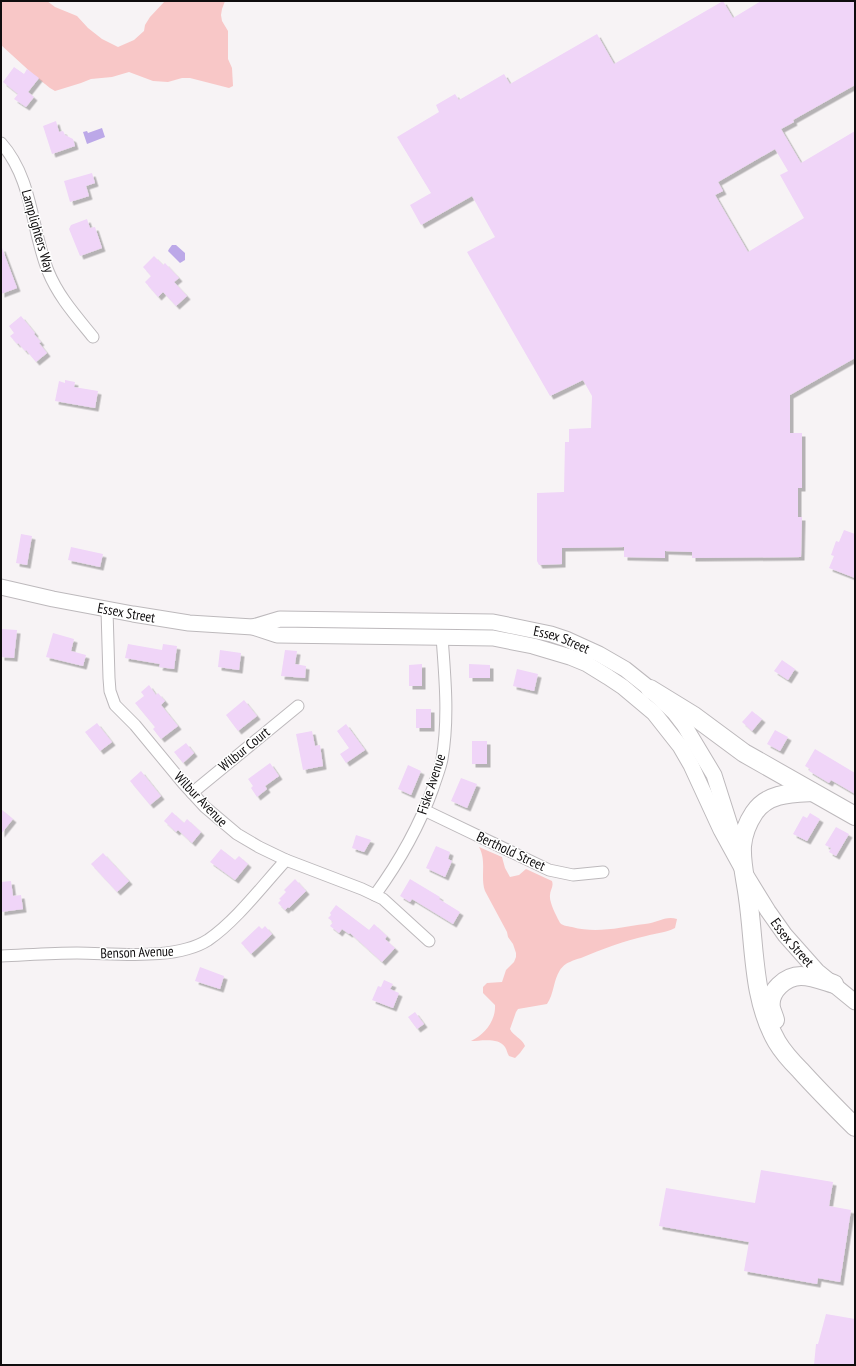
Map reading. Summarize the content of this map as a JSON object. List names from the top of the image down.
{
  "streets": {
    "main road": ["Essex Street"],
    "street": [
      "Lamplighters Way",
      "Wilbur Court",
      "Fiske Avenue",
      "Wilbur Avenue",
      "Berthold Street",
      "Benson Avenue"
    ]
  },
  "crossings": [
    ["Essex Street", "Fiske Avenue"],
    ["Essex Street", "Wilbur Avenue"],
    ["Wilbur Court", "Wilbur Avenue"],
    ["Fiske Avenue", "Wilbur Avenue"],
    ["Fiske Avenue", "Berthold Street"],
    ["Wilbur Avenue", "Benson Avenue"]
  ]
}
